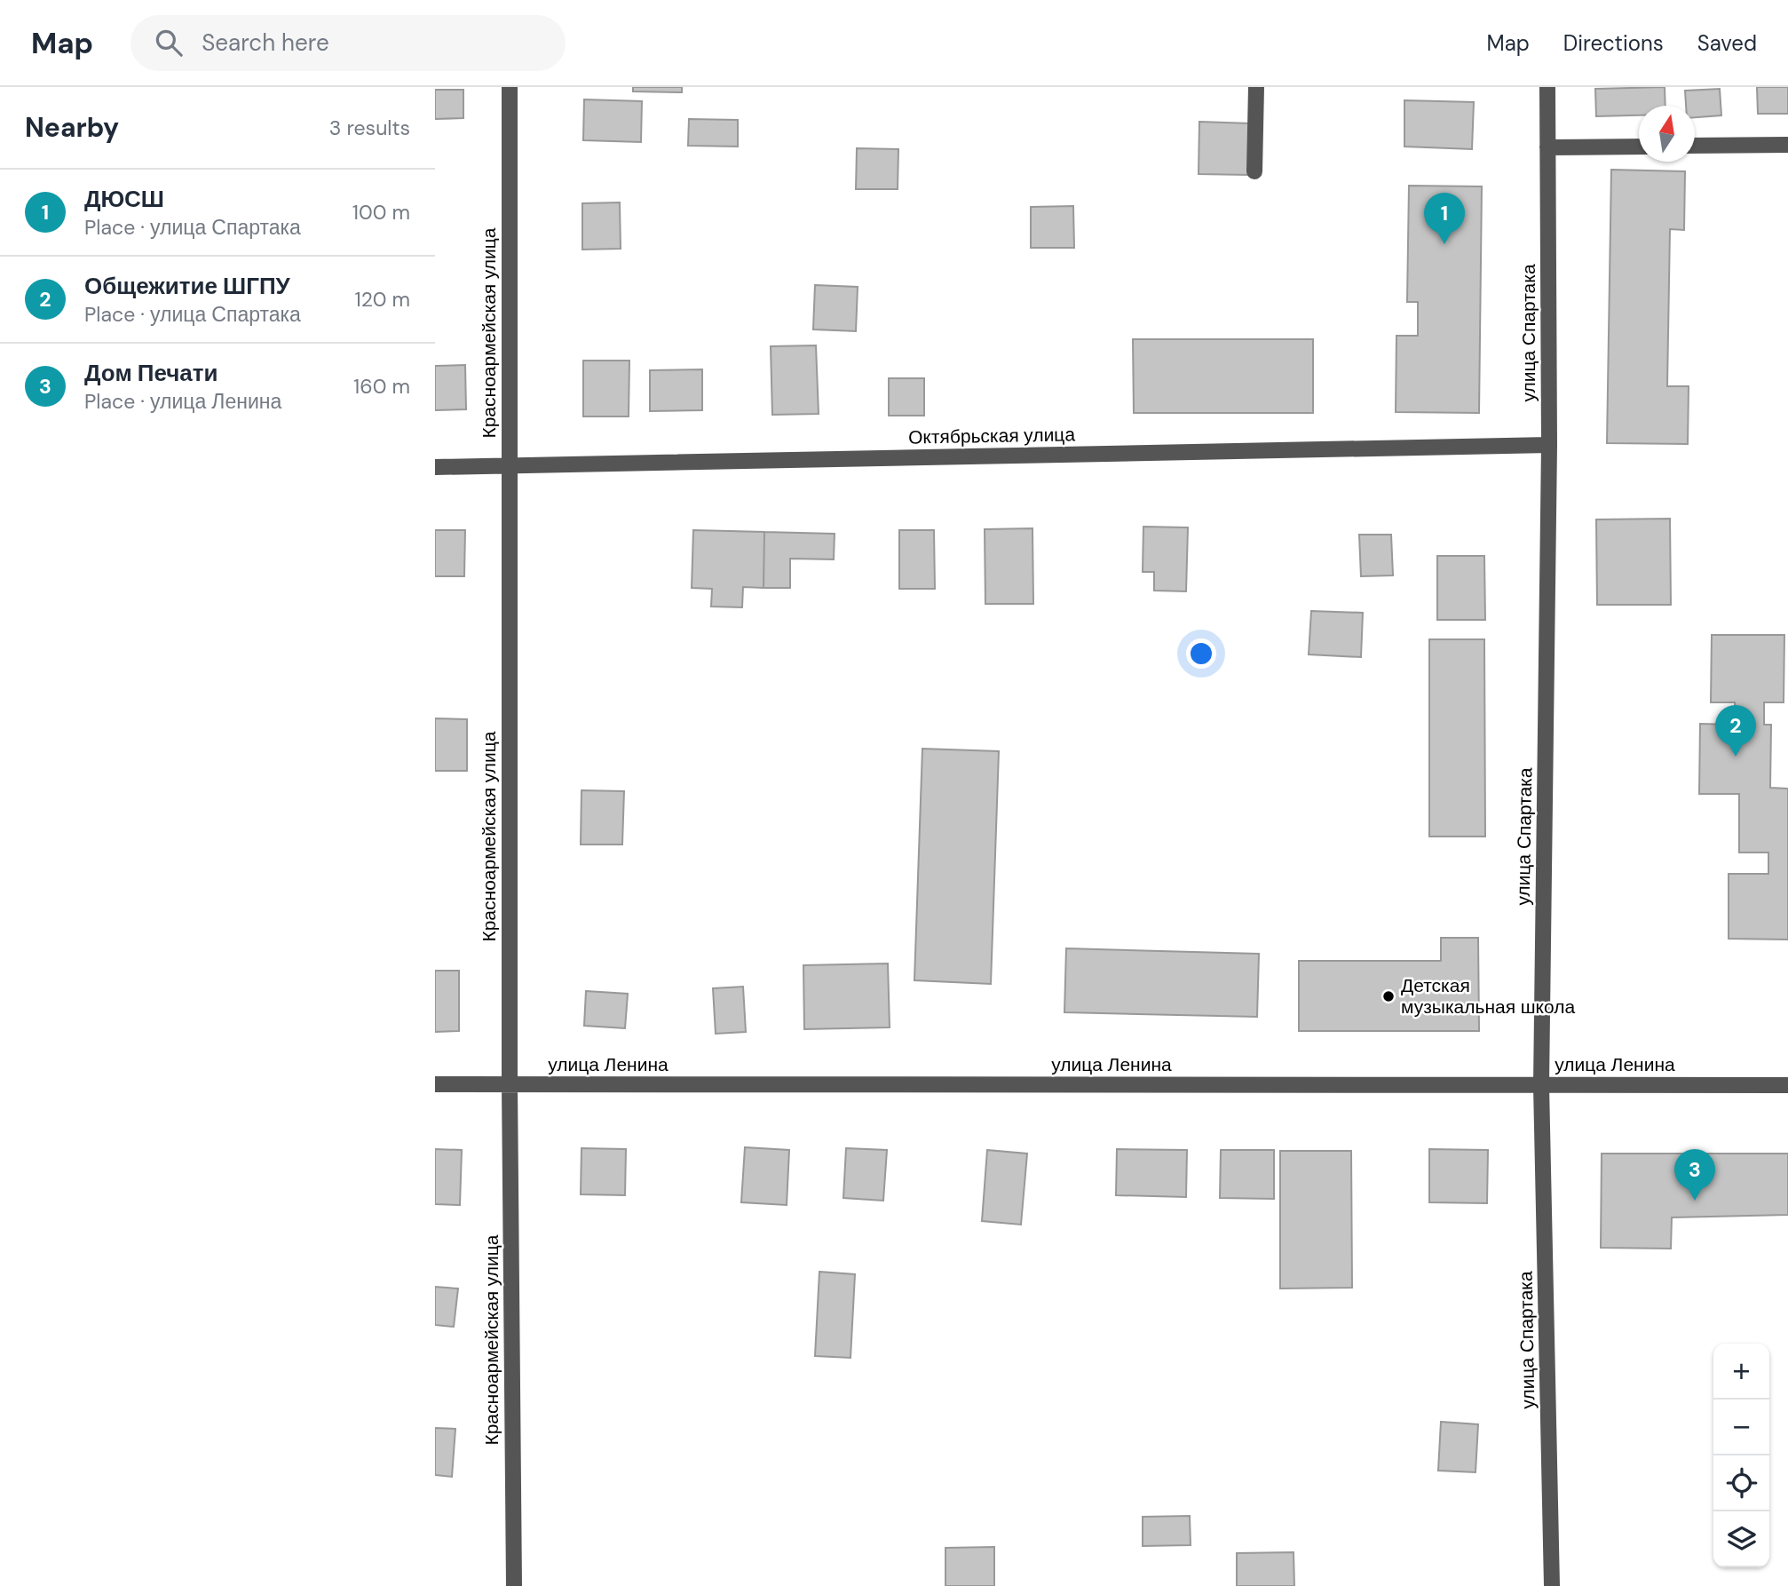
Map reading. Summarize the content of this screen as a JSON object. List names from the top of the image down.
{
  "streets": {
    "street": [
      "Красноармейская улица",
      "улица Спартака",
      "Октябрьская улица",
      "улица Ленина"
    ]
  },
  "crossings": [
    ["Красноармейская улица", "Октябрьская улица"],
    ["Красноармейская улица", "улица Ленина"],
    ["улица Спартака", "Октябрьская улица"],
    ["улица Спартака", "улица Ленина"]
  ],
  "places": ["Детская музыкальная школа"],
  "north": "top",
  "page": {
    "header": "Map",
    "search": "Search here",
    "nav": ["Map", "Directions", "Saved"],
    "heading": ["Nearby", "3 results"],
    "list": [
      {
        "mark": "1",
        "name": "ДЮСШ",
        "note": "Place · улица Спартака",
        "value": "100 m"
      },
      {
        "mark": "2",
        "name": "Общежитие ШГПУ",
        "note": "Place · улица Спартака",
        "value": "120 m"
      },
      {
        "mark": "3",
        "name": "Дом Печати",
        "note": "Place · улица Ленина",
        "value": "160 m"
      }
    ],
    "pins": ["1", "2", "3"],
    "map_buttons": ["+", "−"]
  }
}
